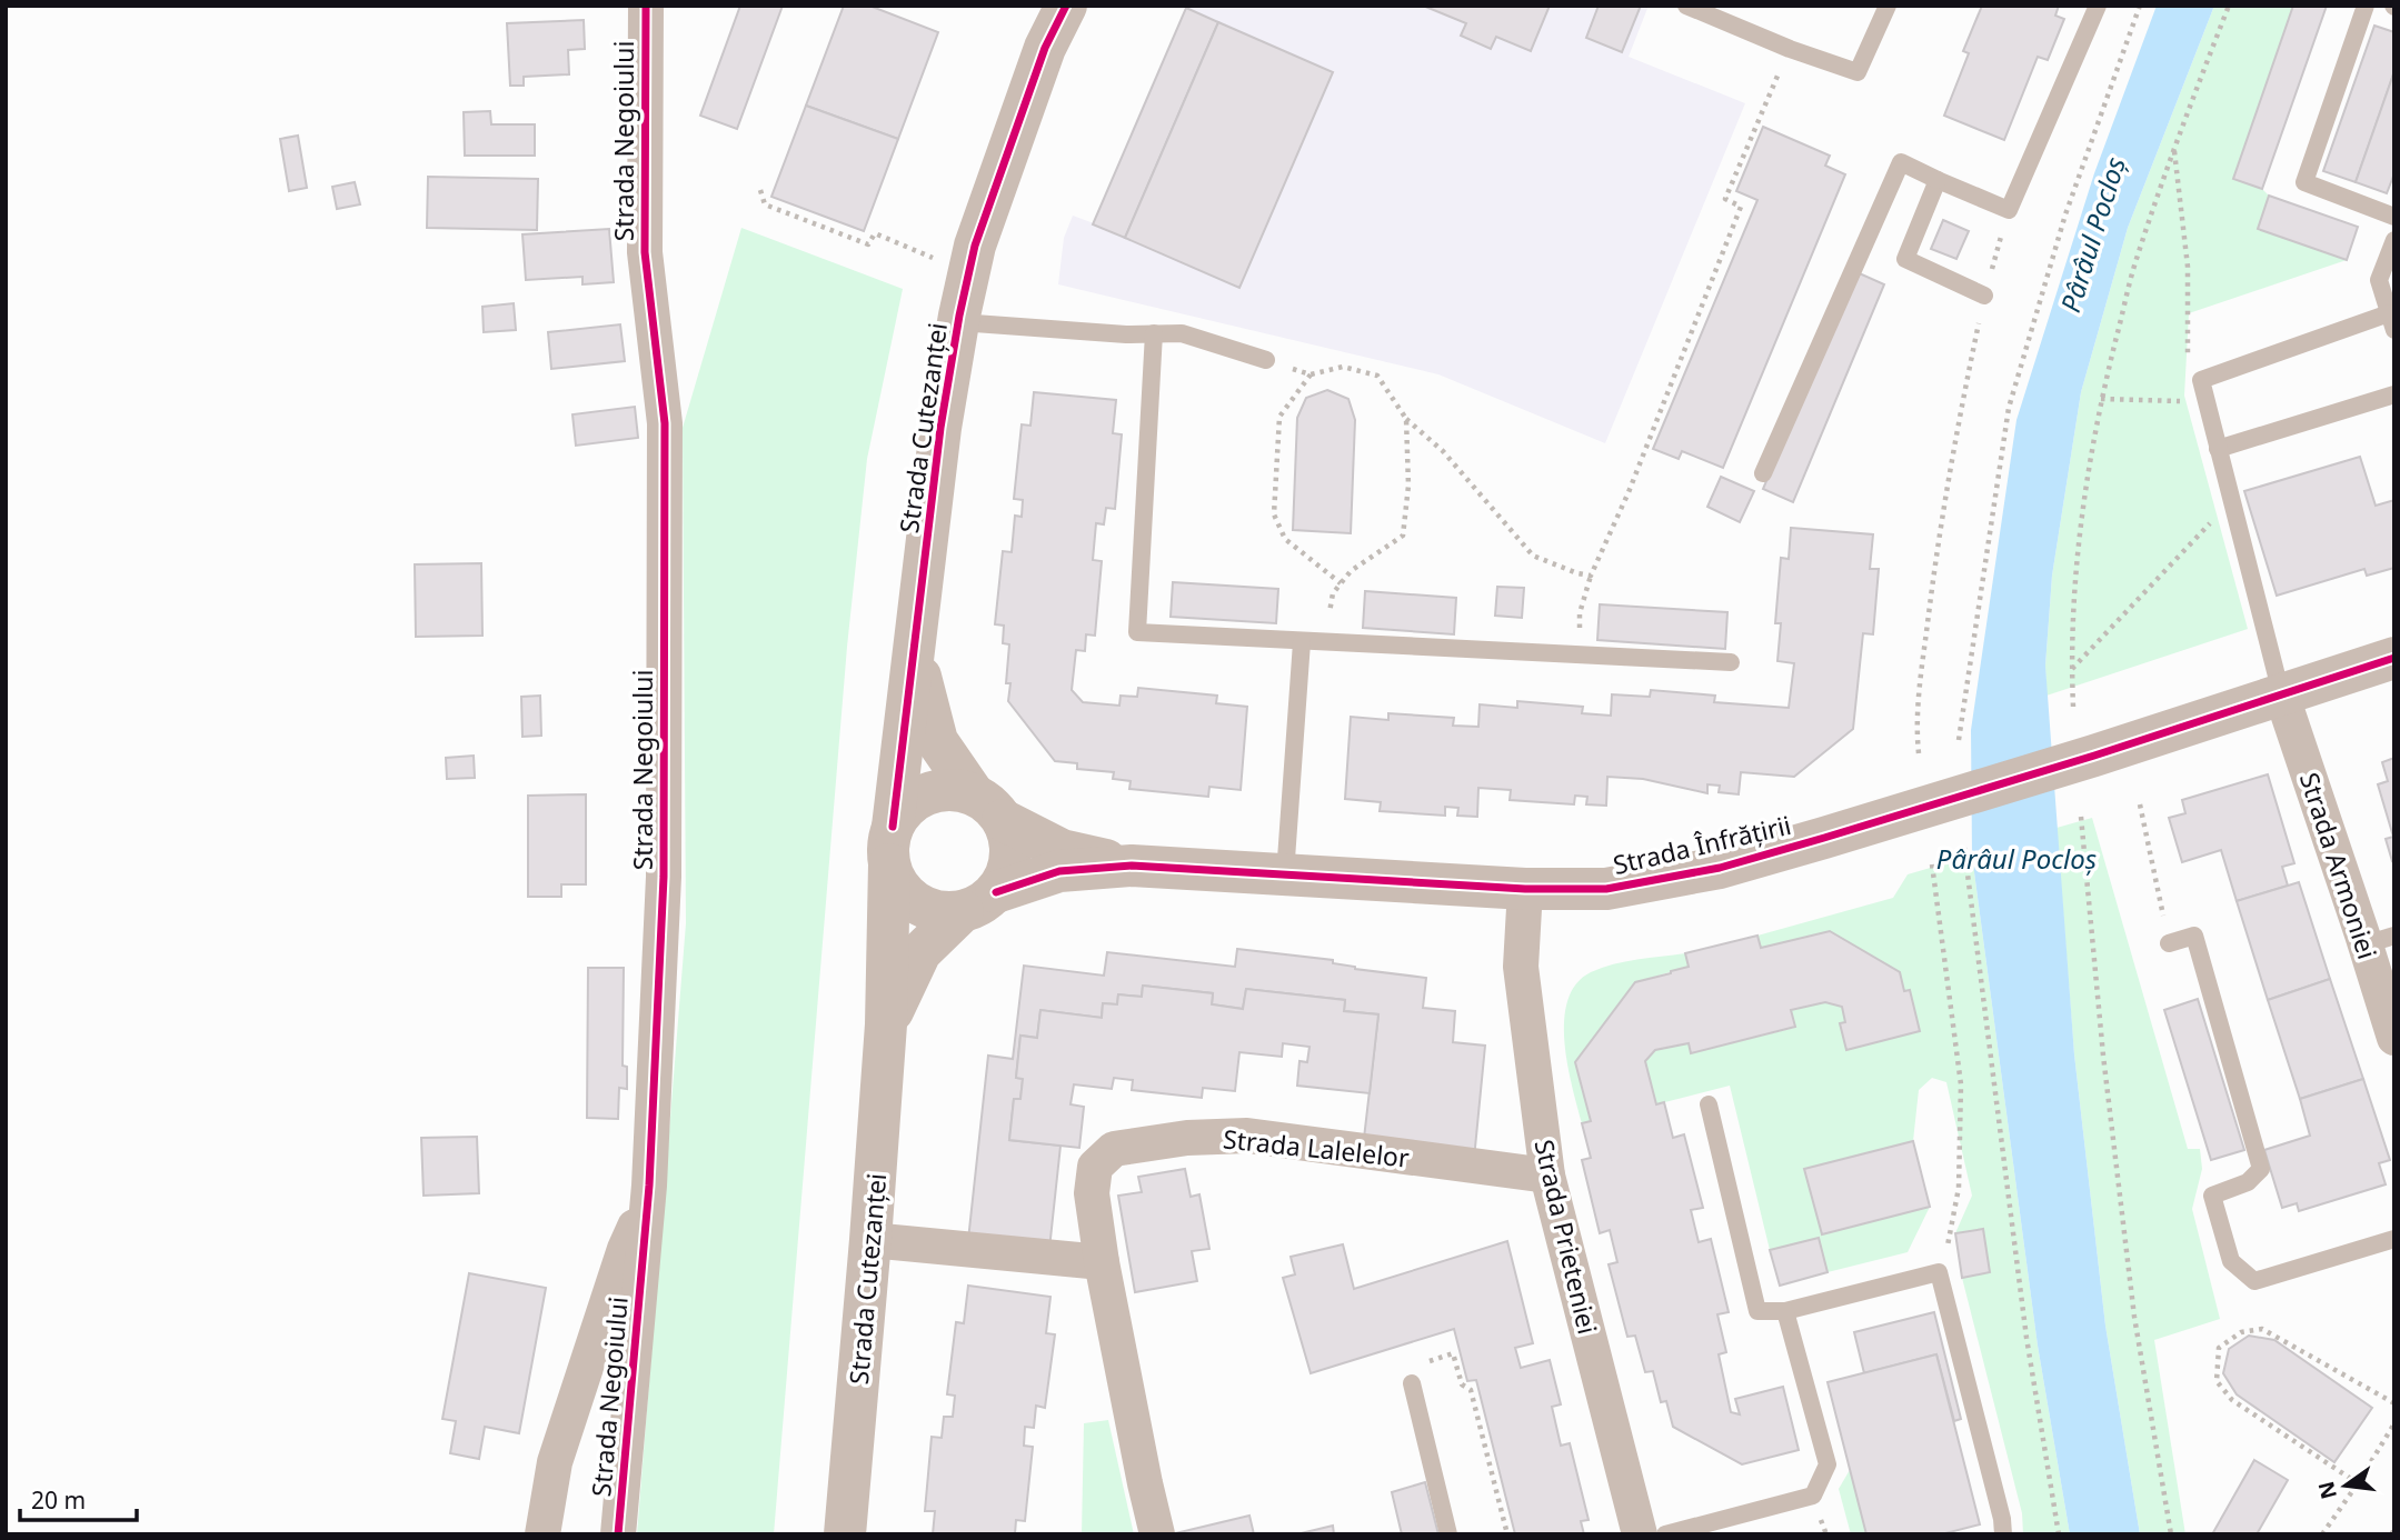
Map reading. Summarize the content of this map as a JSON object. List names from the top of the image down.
{
  "streets": {
    "street": [
      "Strada Negoiului",
      "Strada Cutezanței",
      "Strada Înfrățirii",
      "Strada Armoniei",
      "Strada Lalelelor",
      "Strada Prieteniei"
    ]
  },
  "crossings": [
    ["Strada Cutezanței", "Strada Înfrățirii"],
    ["Strada Înfrățirii", "Strada Armoniei"],
    ["Strada Înfrățirii", "Strada Prieteniei"],
    ["Strada Lalelelor", "Strada Prieteniei"]
  ],
  "water": ["Pârâul Pocloș"],
  "scale_bar": "20 m",
  "north": "left"
}
